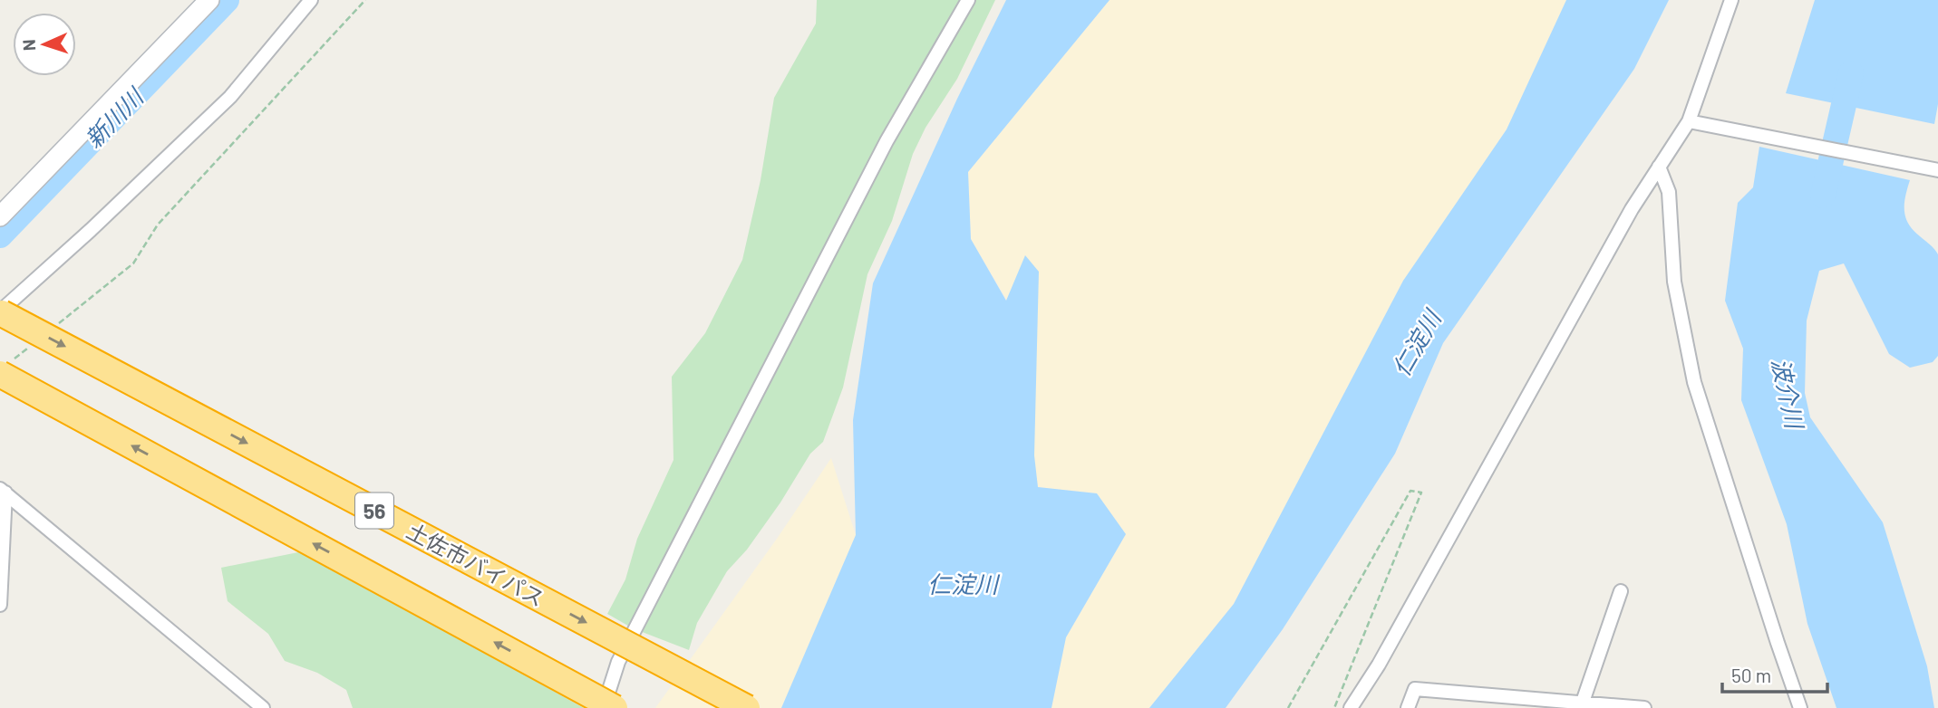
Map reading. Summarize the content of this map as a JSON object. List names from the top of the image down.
{
  "streets": {
    "highway": ["56", "土佐市バイパス"]
  },
  "water": ["新川川", "仁淀川", "波介川"],
  "scale_bar": "50 m",
  "north": "left"
}
